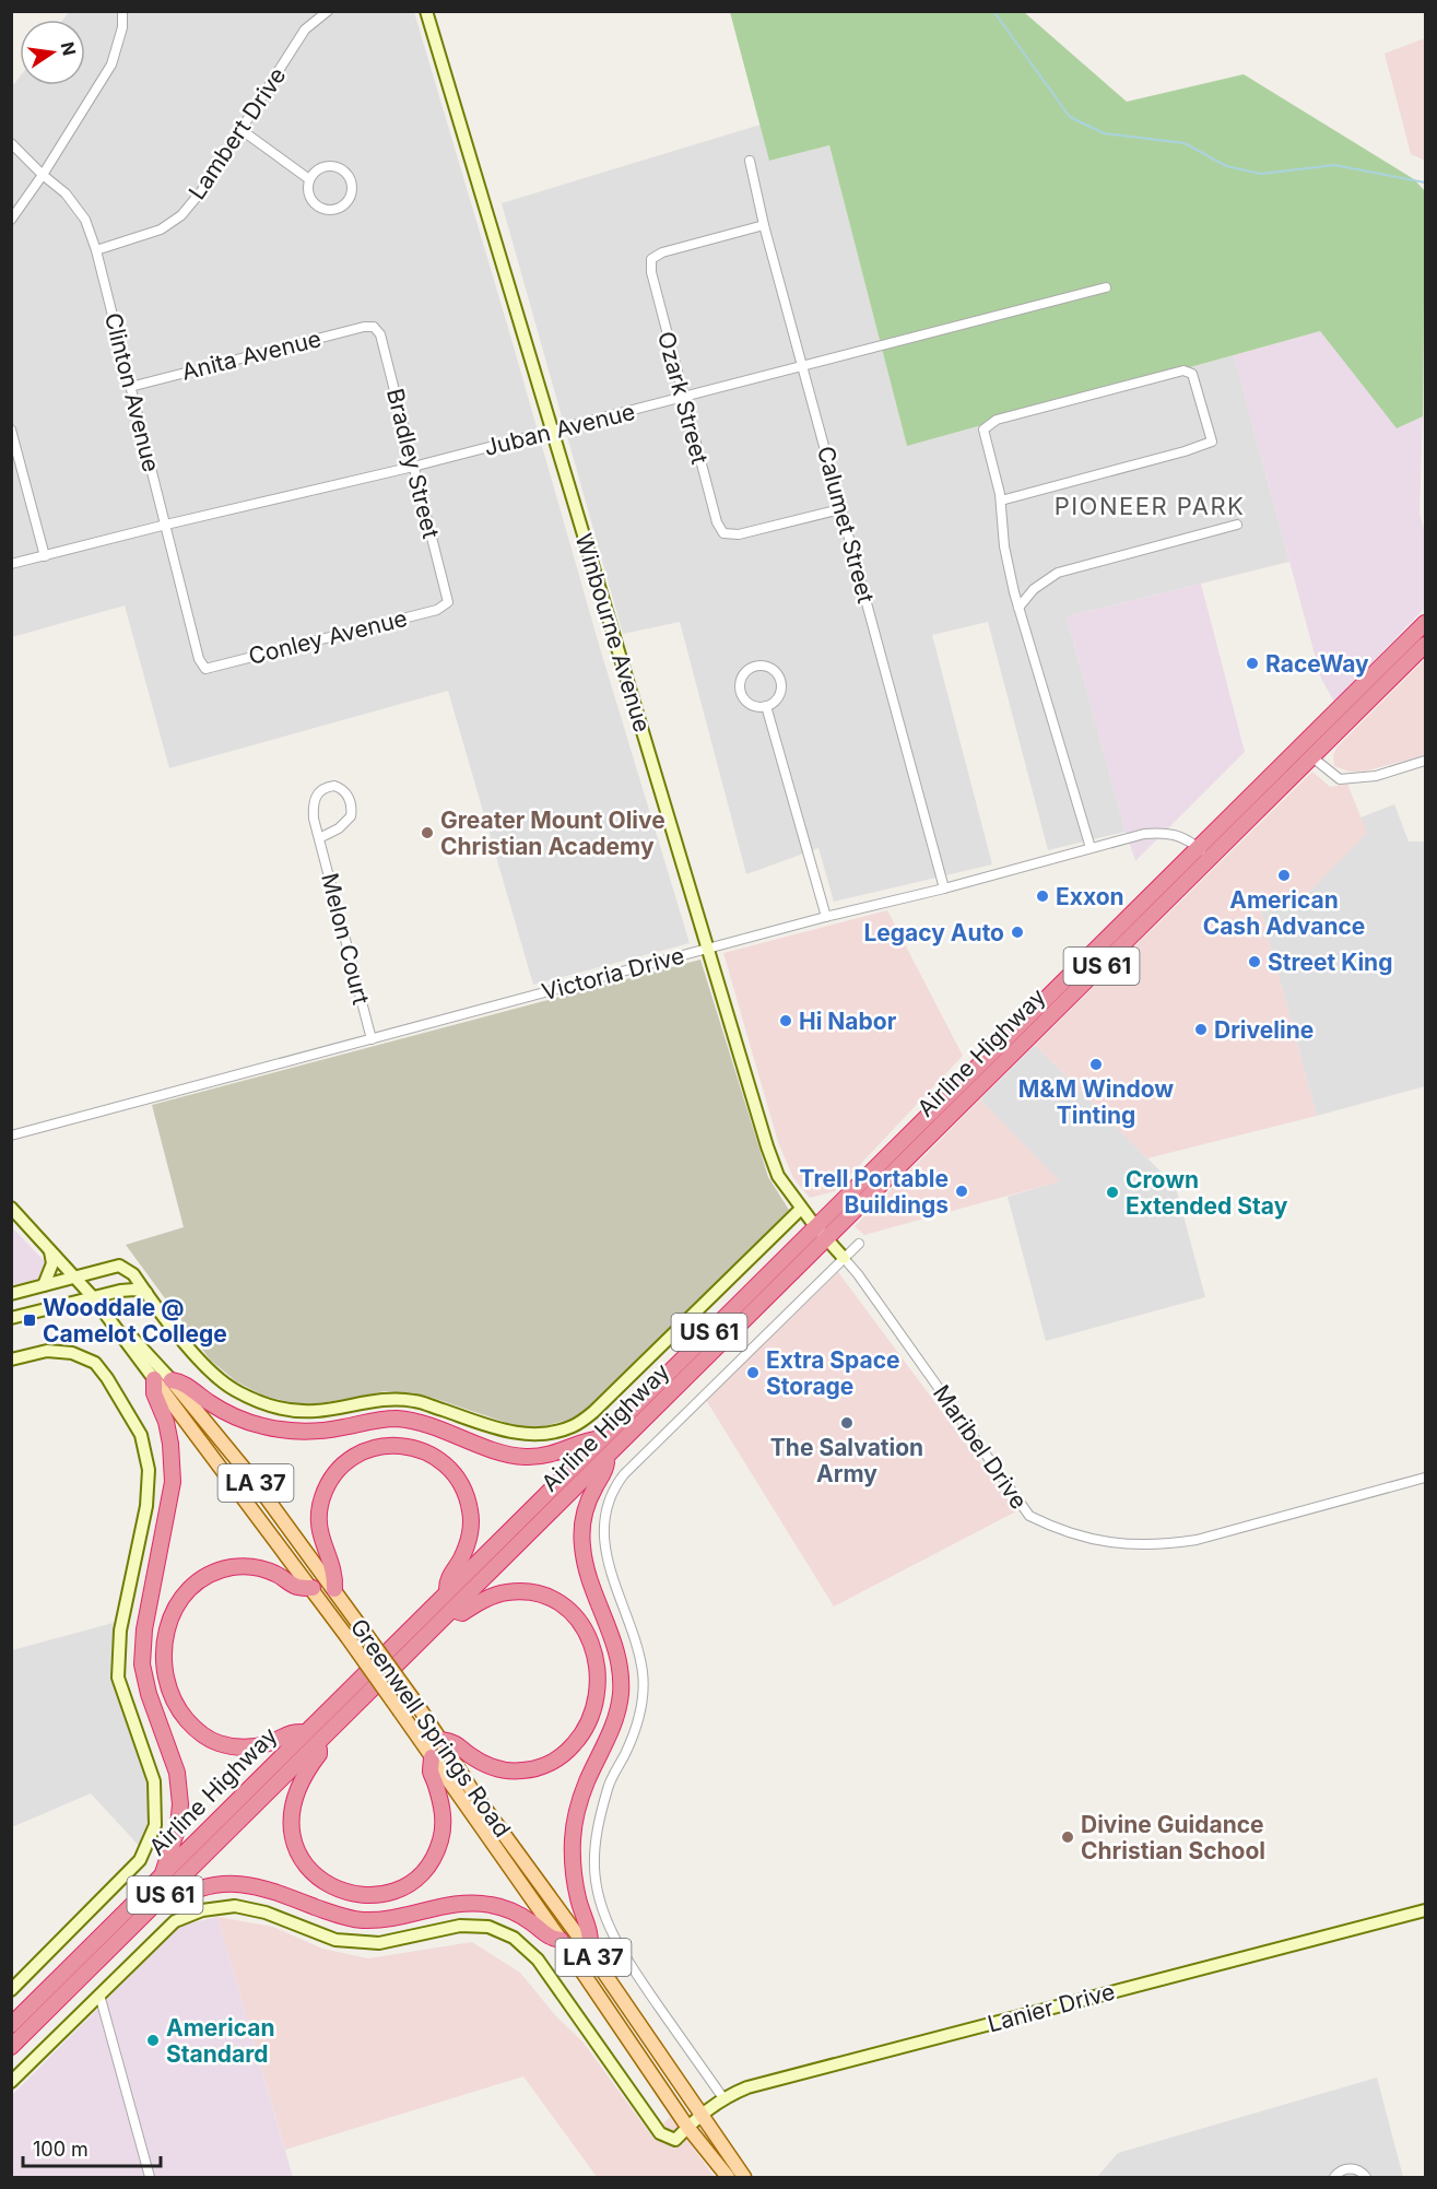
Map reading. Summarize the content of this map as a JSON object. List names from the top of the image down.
{
  "streets": {
    "highway": ["US 61", "Airline Highway"],
    "main road": ["LA 37", "Greenwell Springs Road"],
    "street": [
      "Lambert Drive",
      "Anita Avenue",
      "Clinton Avenue",
      "Ozark Street",
      "Juban Avenue",
      "Bradley Street",
      "Calumet Street",
      "Winbourne Avenue",
      "Conley Avenue",
      "Melon Court",
      "Victoria Drive",
      "Maribel Drive",
      "Lanier Drive"
    ]
  },
  "crossings": [
    ["Lambert Drive", "Clinton Avenue"],
    ["Anita Avenue", "Clinton Avenue"],
    ["Anita Avenue", "Bradley Street"],
    ["Clinton Avenue", "Juban Avenue"],
    ["Clinton Avenue", "Conley Avenue"],
    ["Ozark Street", "Juban Avenue"],
    ["Ozark Street", "Calumet Street"],
    ["Juban Avenue", "Bradley Street"],
    ["Juban Avenue", "Calumet Street"],
    ["Juban Avenue", "Winbourne Avenue"],
    ["Bradley Street", "Conley Avenue"],
    ["Calumet Street", "Victoria Drive"],
    ["Winbourne Avenue", "Victoria Drive"],
    ["Winbourne Avenue", "Airline Highway"],
    ["Winbourne Avenue", "Maribel Drive"],
    ["Melon Court", "Victoria Drive"],
    ["Victoria Drive", "Airline Highway"],
    ["Airline Highway", "Maribel Drive"],
    ["Airline Highway", "Lanier Drive"],
    ["Greenwell Springs Road", "Lanier Drive"]
  ],
  "districts": ["PIONEER PARK"],
  "places": {
    "other": [
      "RaceWay",
      "Greater Mount Olive Christian Academy",
      "American Cash Advance",
      "Exxon",
      "Legacy Auto",
      "Street King",
      "Hi Nabor",
      "Driveline",
      "M&M Window Tinting",
      "Trell Portable Buildings",
      "Crown Extended Stay",
      "Extra Space Storage",
      "The Salvation Army",
      "Divine Guidance Christian School",
      "American Standard"
    ],
    "transit": ["Wooddale @ Camelot College"]
  },
  "scale_bar": "100 m",
  "north": "right"
}
